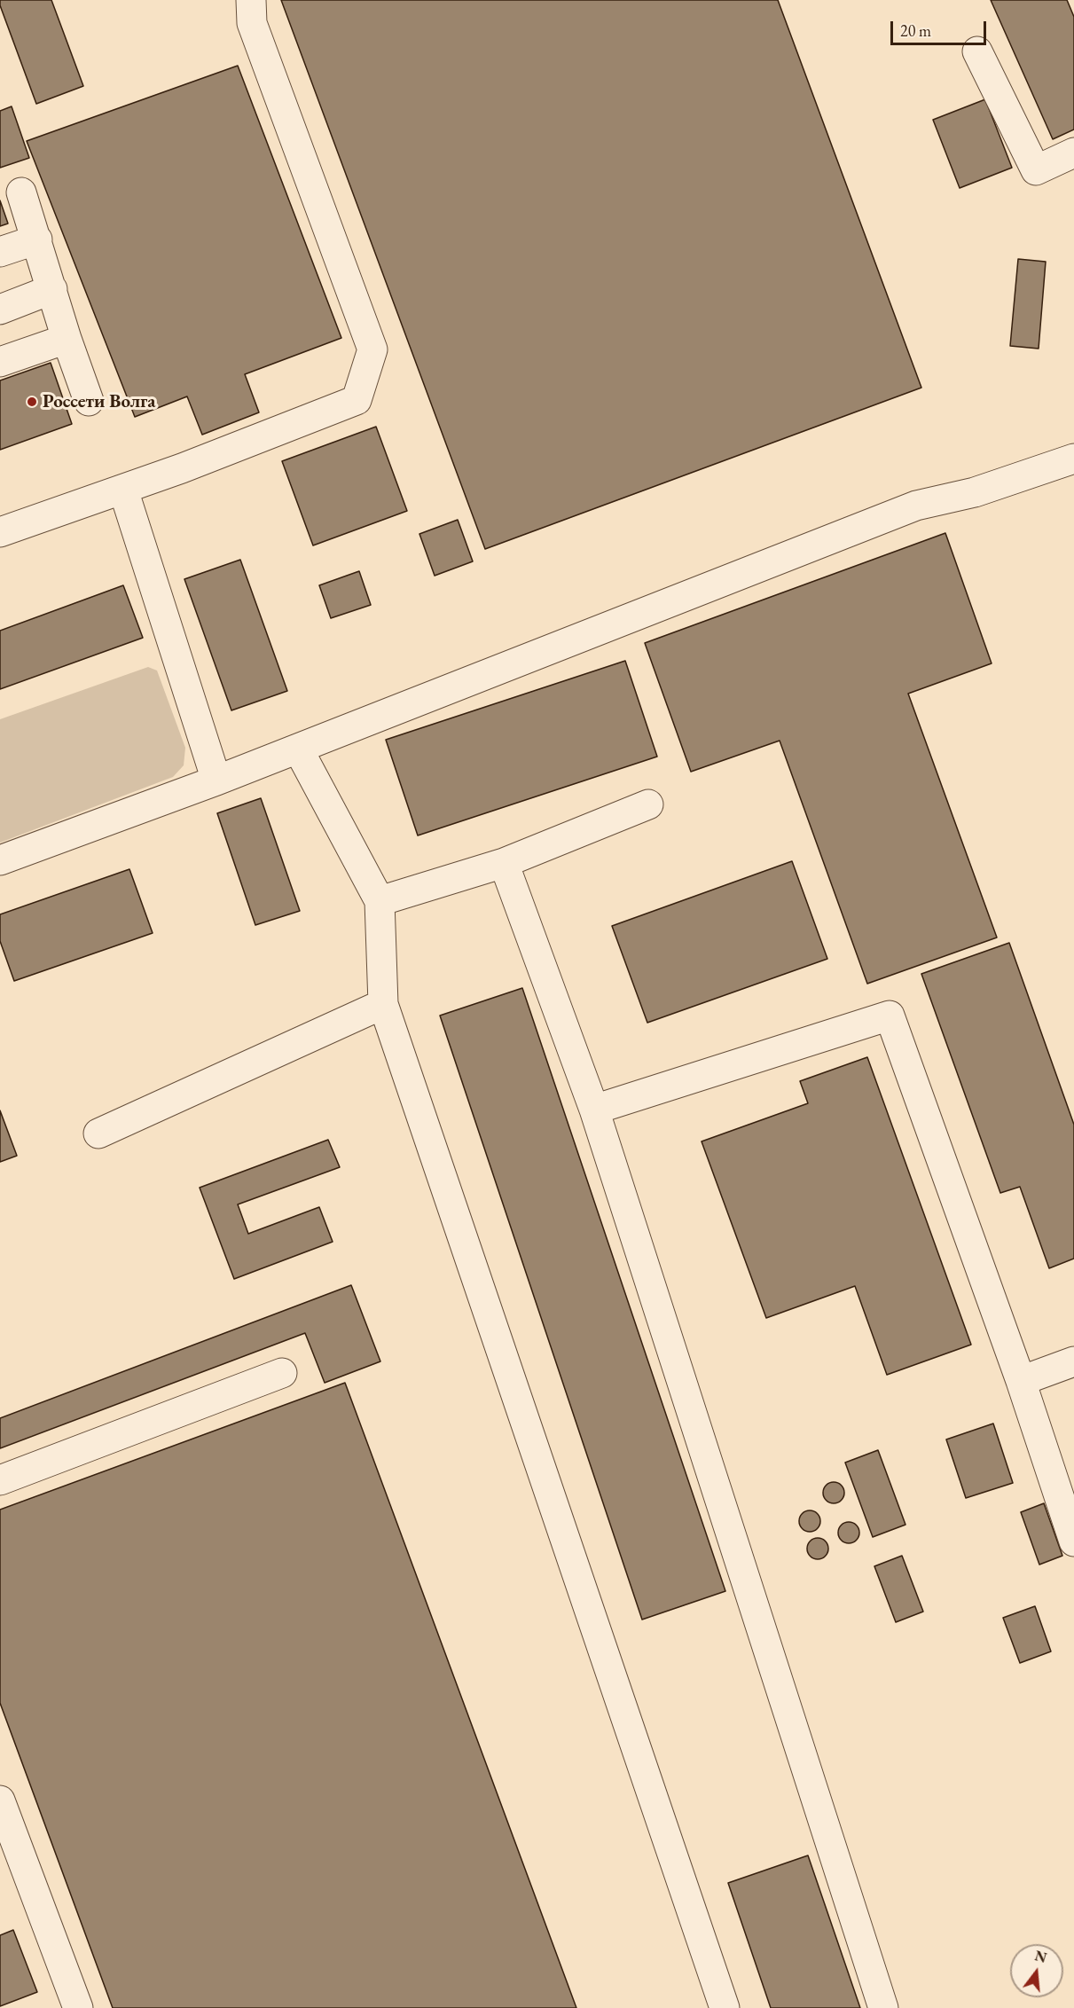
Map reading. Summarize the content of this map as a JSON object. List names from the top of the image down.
{
  "places": ["Россети Волга"],
  "scale_bar": "20 m",
  "north": "top"
}
